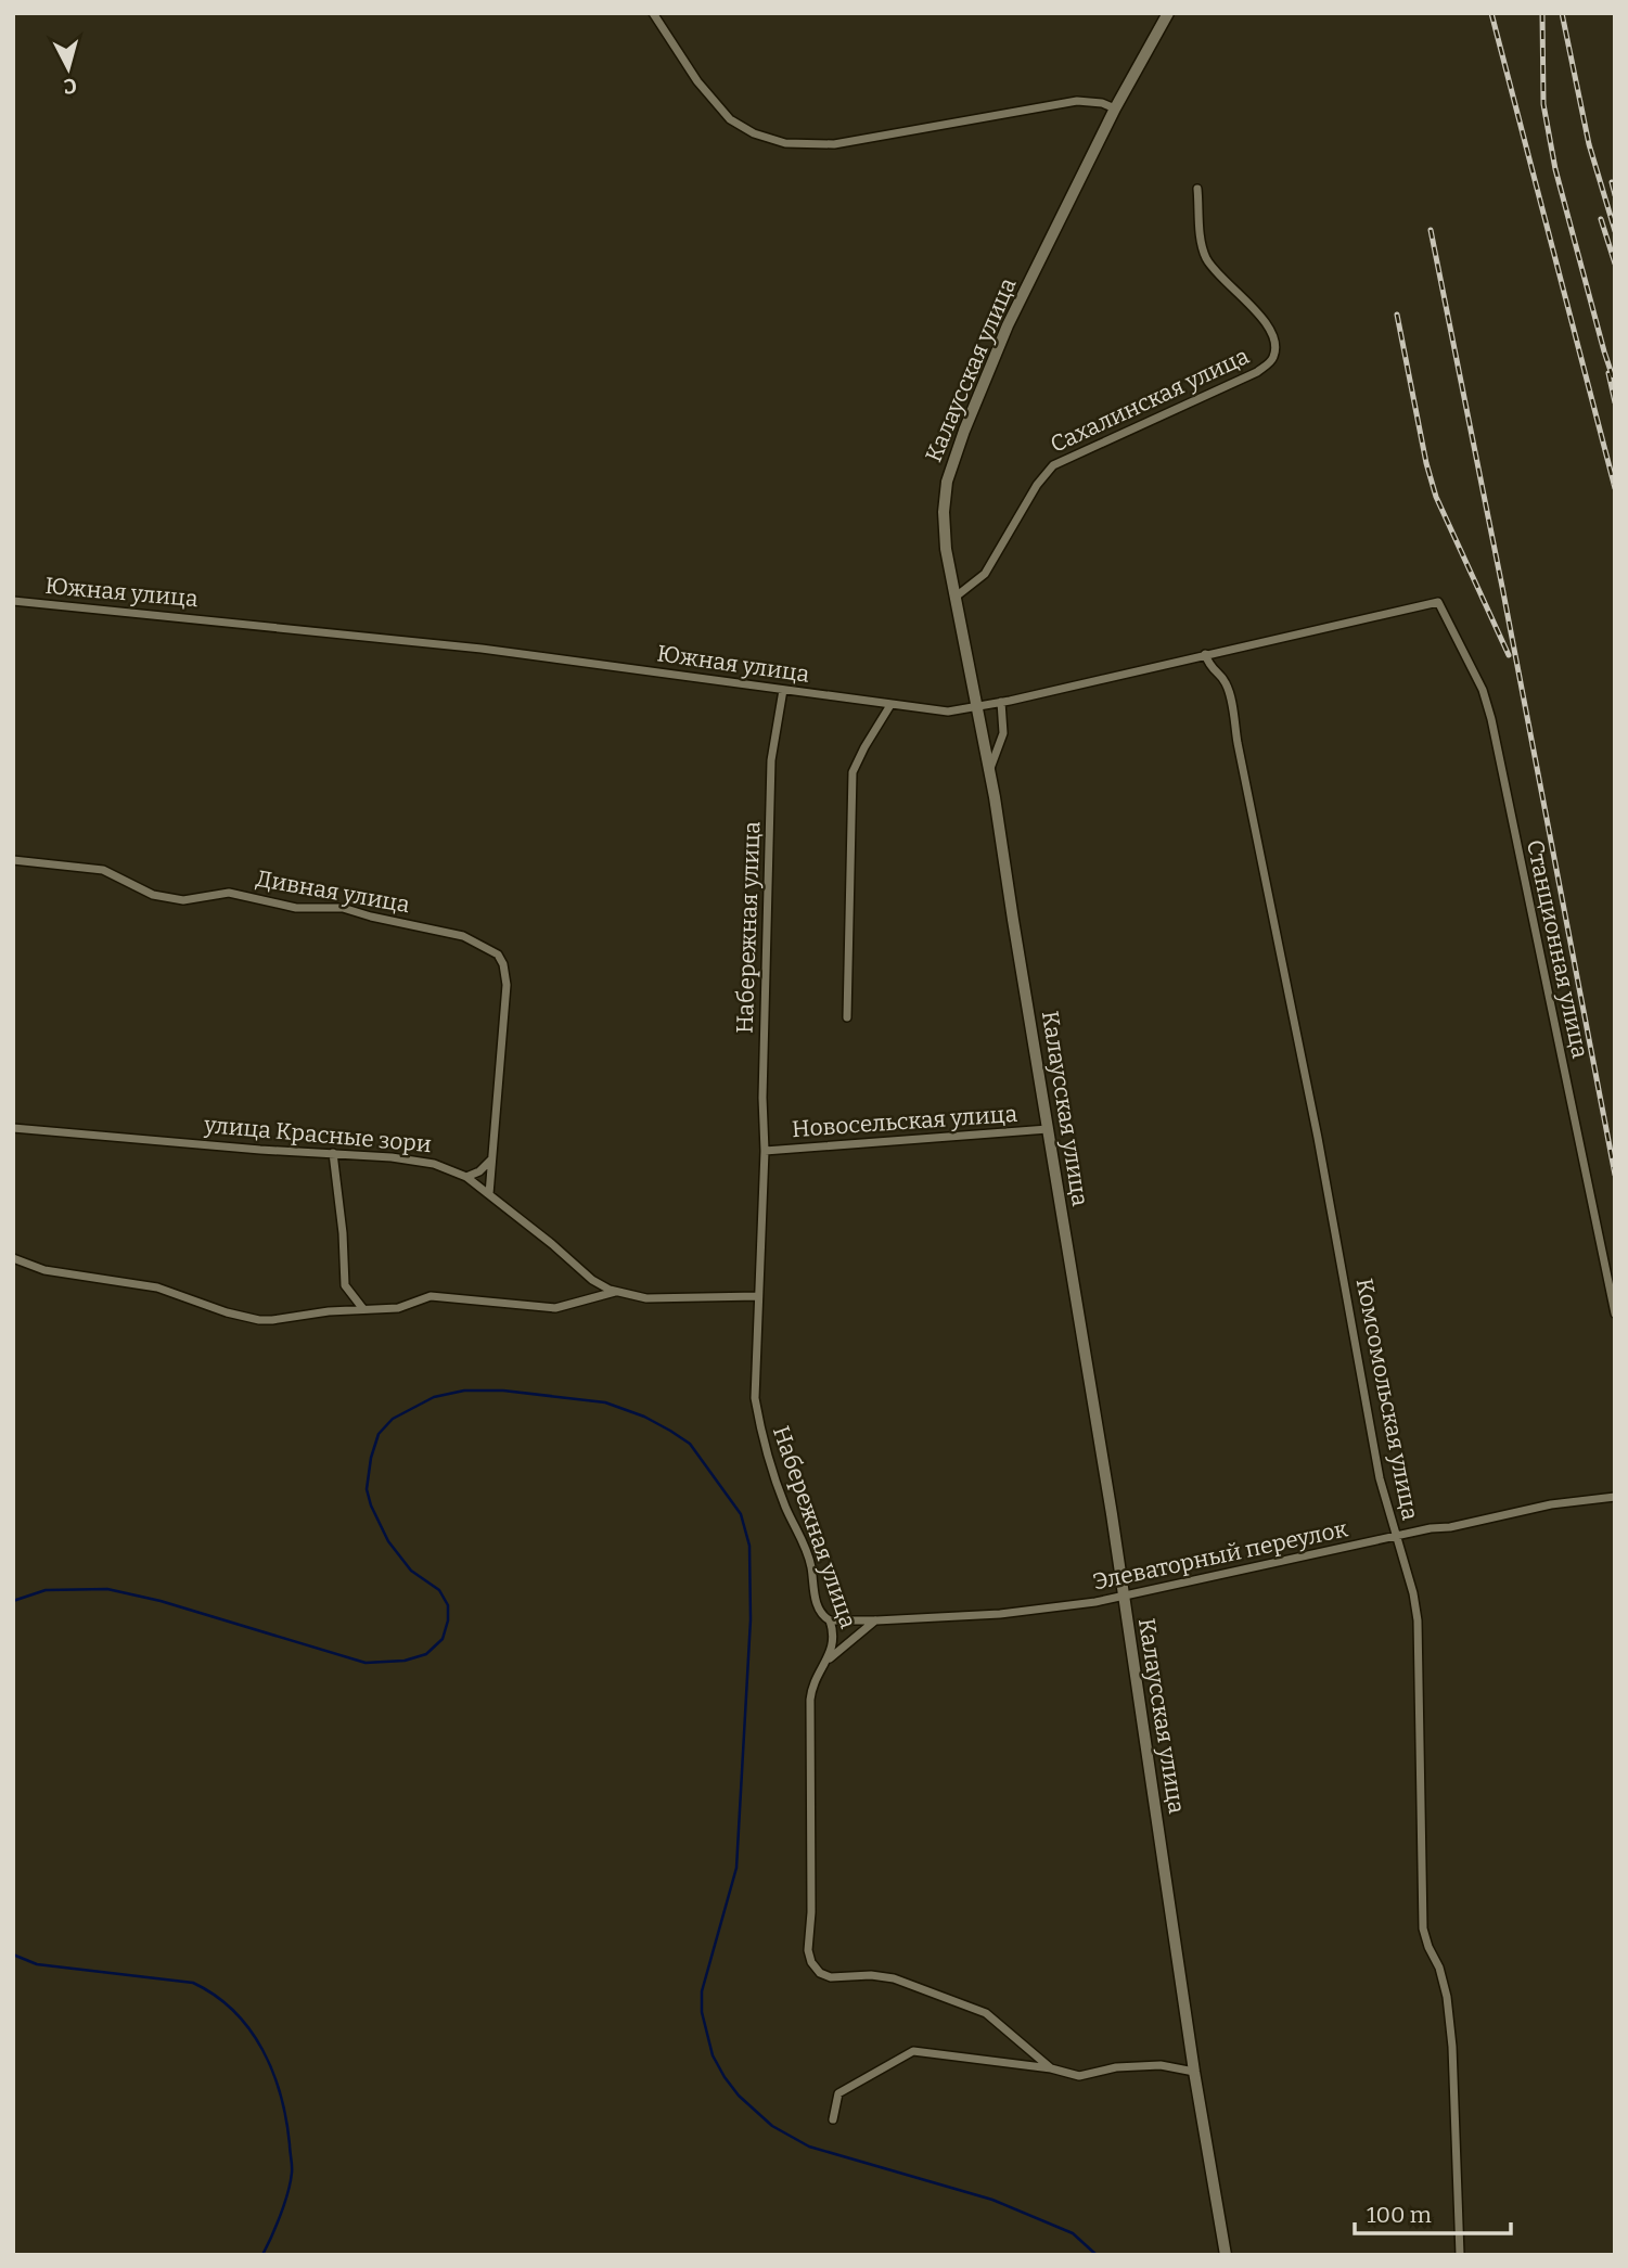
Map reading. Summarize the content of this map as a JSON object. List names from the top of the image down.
{
  "streets": {
    "street": [
      "Калаусская улица",
      "Сахалинская улица",
      "Южная улица",
      "Дивная улица",
      "Набережная улица",
      "Станционная улица",
      "Новосельская улица",
      "улица Красные зори",
      "Комсомольская улица",
      "Элеваторный переулок"
    ]
  },
  "crossings": [
    ["Калаусская улица", "Сахалинская улица"],
    ["Калаусская улица", "Южная улица"],
    ["Калаусская улица", "Новосельская улица"],
    ["Калаусская улица", "Элеваторный переулок"],
    ["Южная улица", "Набережная улица"],
    ["Южная улица", "Станционная улица"],
    ["Южная улица", "Комсомольская улица"],
    ["Дивная улица", "улица Красные зори"],
    ["Набережная улица", "Новосельская улица"],
    ["Набережная улица", "улица Красные зори"],
    ["Набережная улица", "Элеваторный переулок"],
    ["Комсомольская улица", "Элеваторный переулок"]
  ],
  "scale_bar": "100 m",
  "north": "bottom"
}
